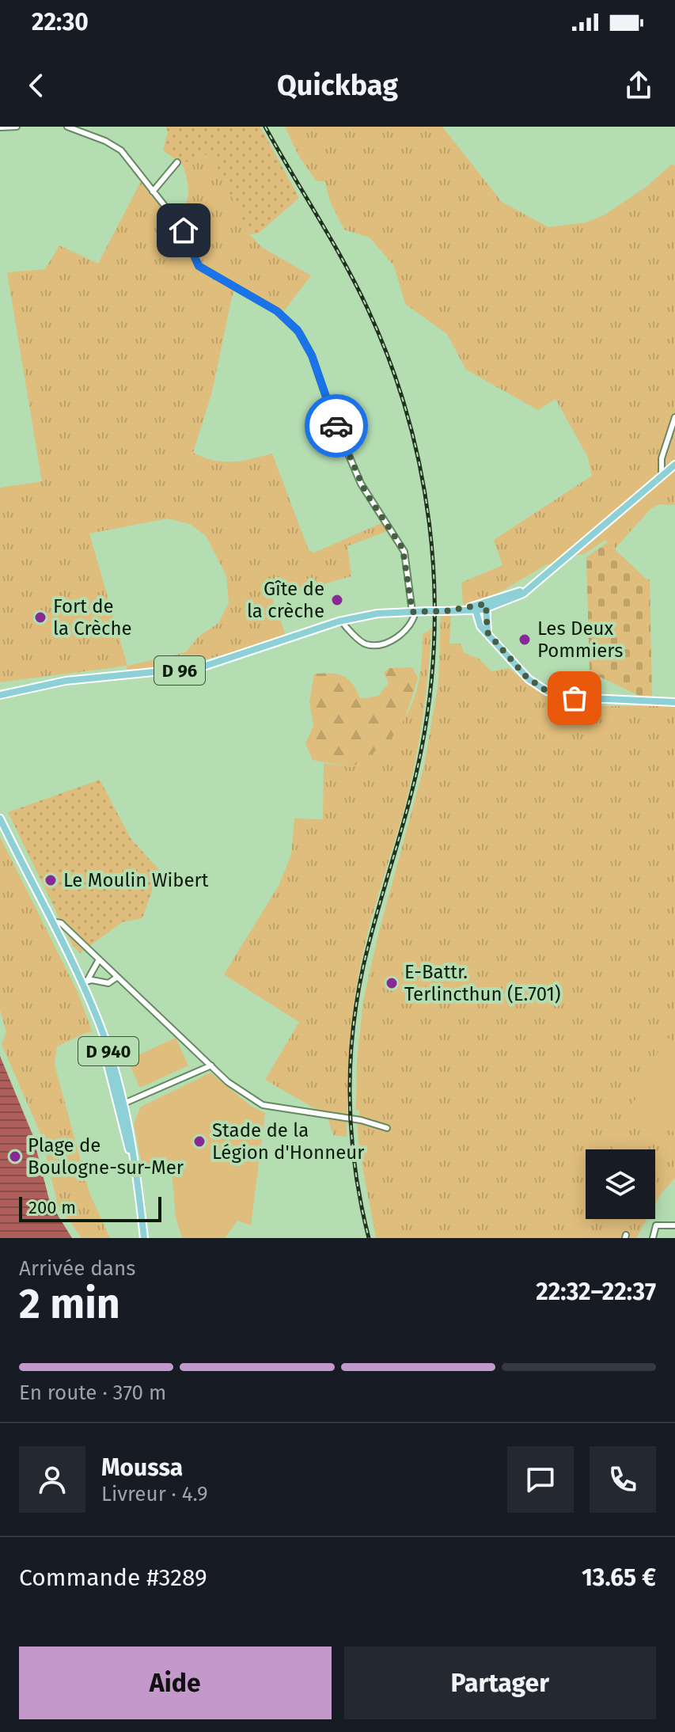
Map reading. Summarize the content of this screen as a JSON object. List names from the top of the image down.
{
  "streets": {
    "main road": ["D 96", "D 940"]
  },
  "places": [
    "Gîte de la crèche",
    "Fort de la Crèche",
    "Les Deux Pommiers",
    "Le Moulin Wibert",
    "E-Battr. Terlincthun (E.701)",
    "Stade de la Légion d'Honneur",
    "Plage de Boulogne-sur-Mer"
  ],
  "scale_bar": "200 m",
  "page": {
    "status": "22:30",
    "header": "Quickbag",
    "scale": "200 m",
    "heading": ["2 min", "Arrivée dans", "22:32–22:37"],
    "panel": [
      "Moussa",
      "Livreur · 4.9",
      "Commande #3289",
      "13.65 €"
    ],
    "bar": "En route · 370 m",
    "buttons": ["Aide", "Partager"]
  }
}
